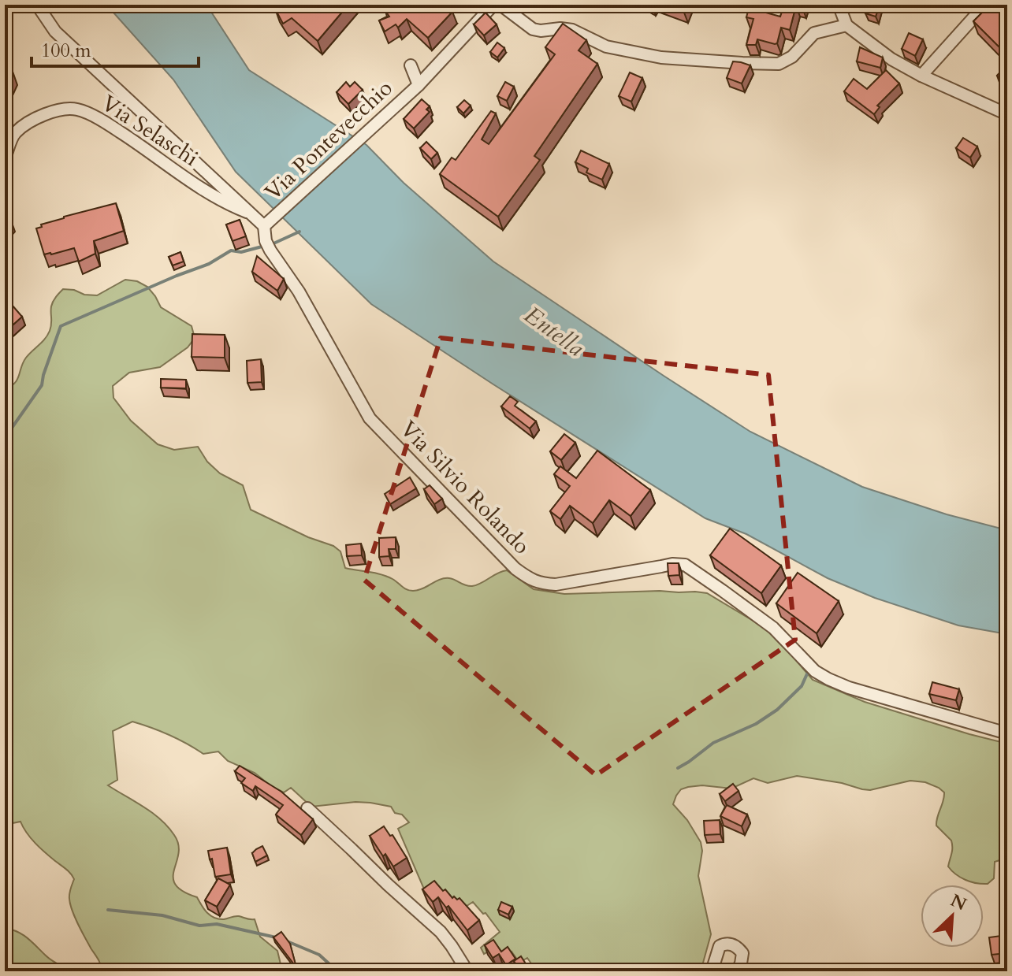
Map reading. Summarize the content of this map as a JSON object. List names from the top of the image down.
{
  "streets": {
    "street": ["Via Selaschi", "Via Pontevecchio", "Via Silvio Rolando"]
  },
  "crossings": [
    ["Via Pontevecchio", "Via Silvio Rolando"]
  ],
  "water": ["Entella"],
  "scale_bar": "100 m",
  "north": "top right"
}
